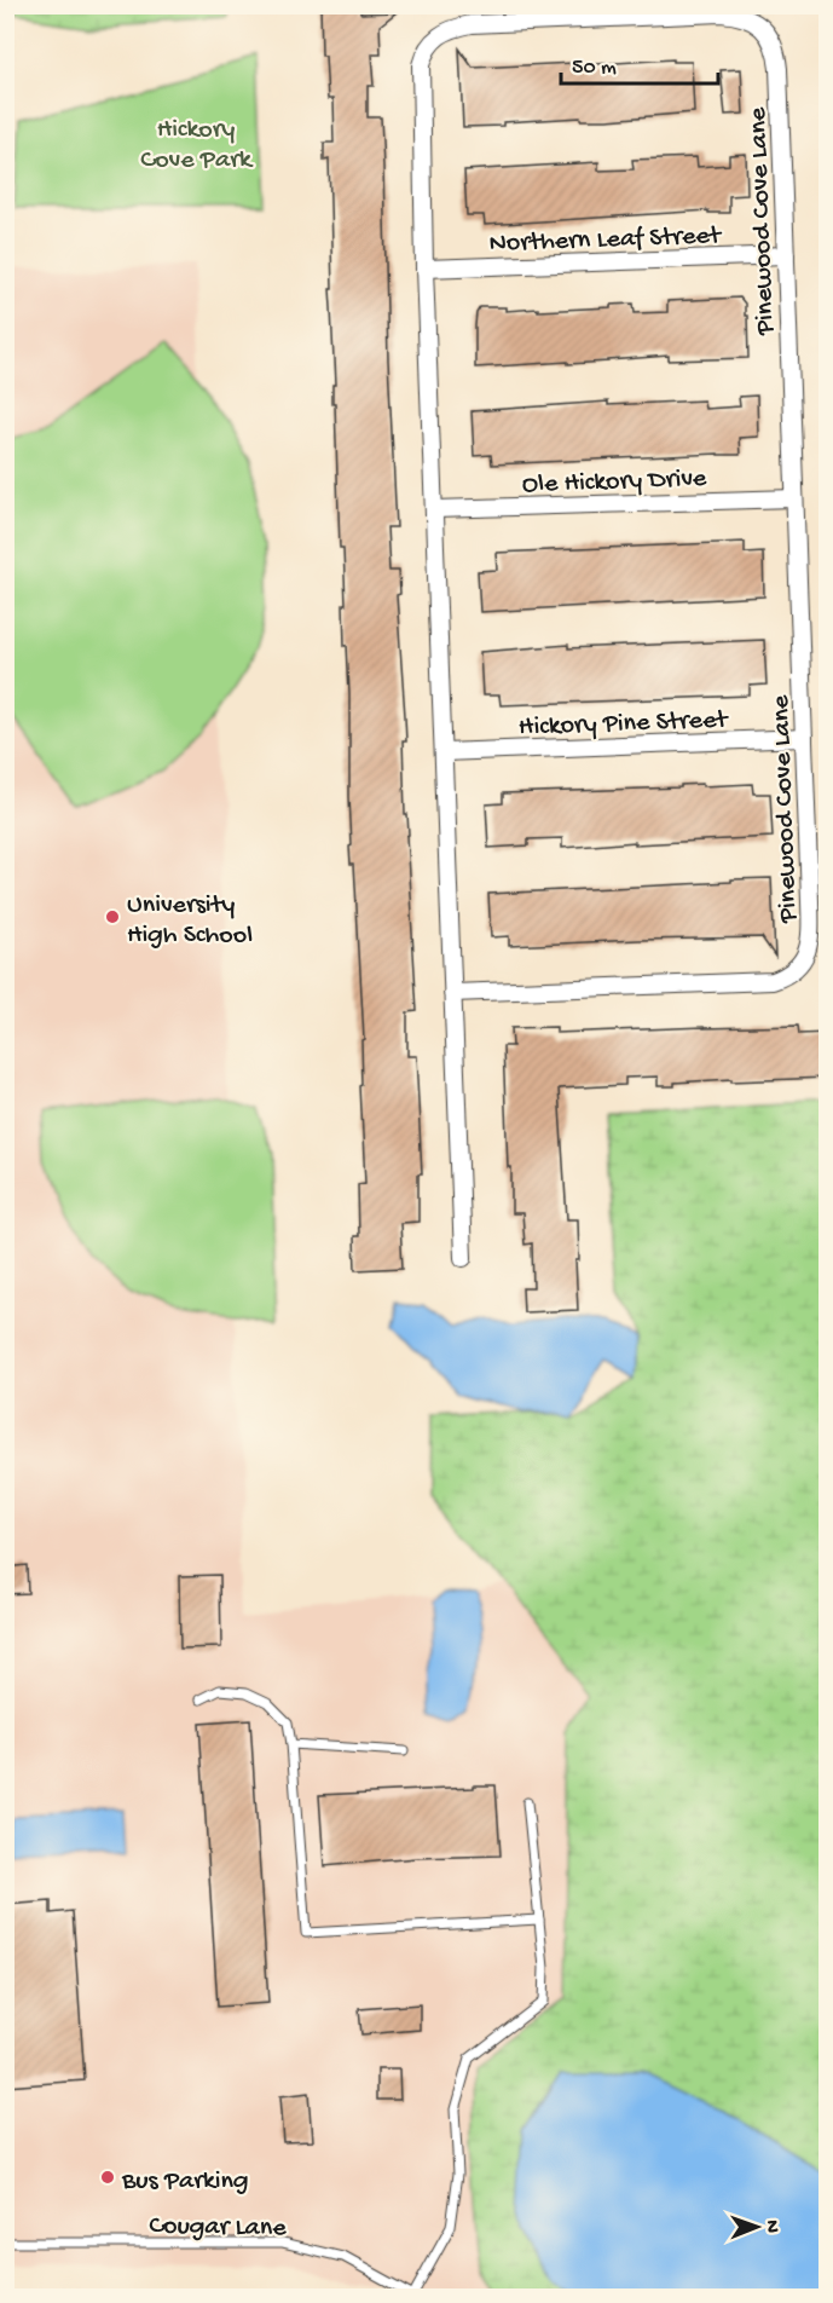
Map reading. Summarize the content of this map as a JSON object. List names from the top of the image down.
{
  "streets": {
    "street": [
      "Pinewood Cove Lane",
      "Northern Leaf Street",
      "Ole Hickory Drive",
      "Hickory Pine Street"
    ],
    "lane": ["Cougar Lane"]
  },
  "crossings": [
    ["Pinewood Cove Lane", "Northern Leaf Street"],
    ["Pinewood Cove Lane", "Ole Hickory Drive"],
    ["Pinewood Cove Lane", "Hickory Pine Street"]
  ],
  "parks": ["Hickory Cove Park"],
  "places": ["University High School", "Bus Parking"],
  "scale_bar": "50 m",
  "north": "right"
}
